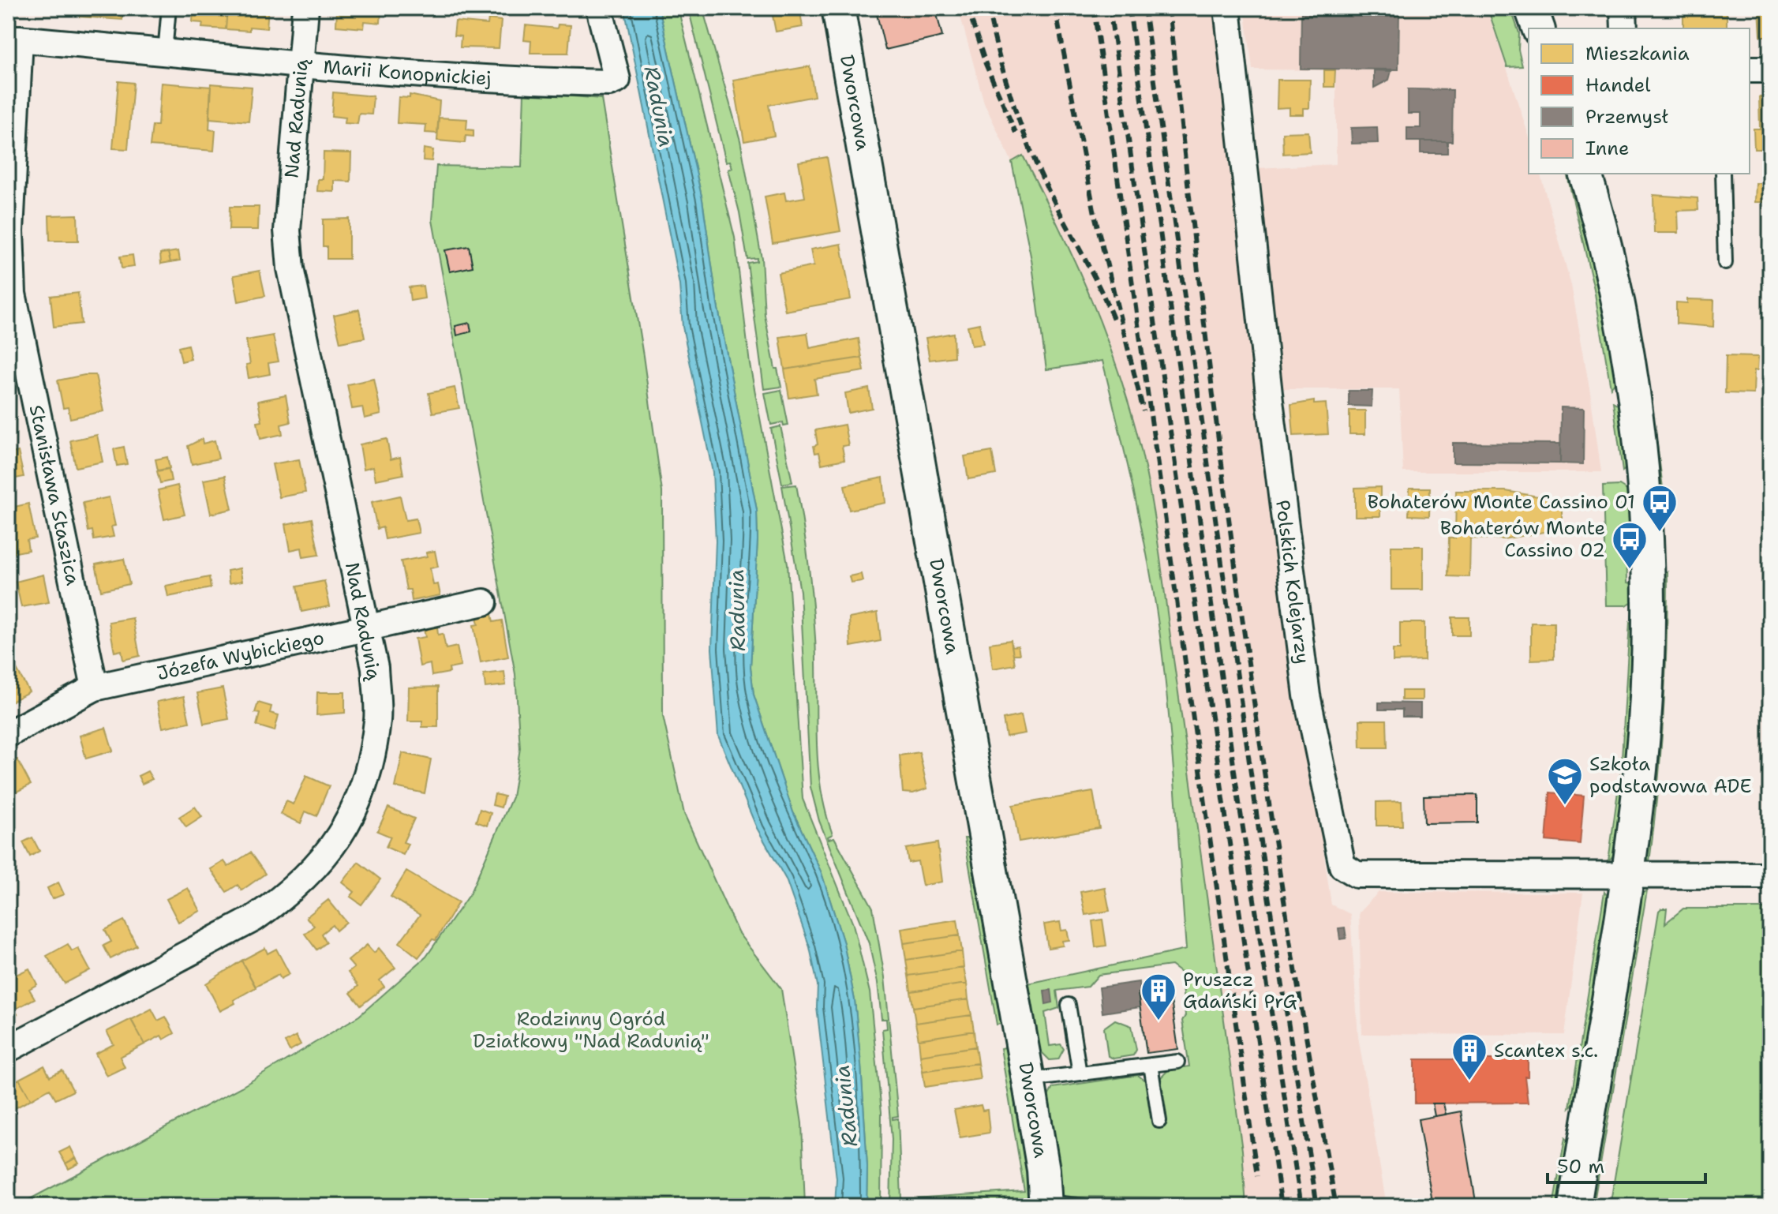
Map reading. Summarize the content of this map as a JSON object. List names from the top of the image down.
{
  "streets": {
    "street": [
      "Marii Konopnickiej",
      "Dworcowa",
      "Nad Radunią",
      "Stanisława Staszica",
      "Polskich Kolejarzy",
      "Józefa Wybickiego"
    ]
  },
  "crossings": [
    ["Marii Konopnickiej", "Nad Radunią"],
    ["Marii Konopnickiej", "Stanisława Staszica"],
    ["Nad Radunią", "Józefa Wybickiego"],
    ["Stanisława Staszica", "Józefa Wybickiego"]
  ],
  "water": ["Radunia"],
  "parks": ["Rodzinny Ogród Działkowy \"Nad Radunią\""],
  "places": {
    "bus stop": ["Bohaterów Monte Cassino 01", "Bohaterów Monte Cassino 02"],
    "school or university": ["Szkoła podstawowa ADE"],
    "building": ["Pruszcz Gdański PrG", "Scantex s.c."]
  },
  "legend": [
    "Mieszkania",
    "Handel",
    "Przemysł",
    "Inne"
  ],
  "scale_bar": "50 m"
}
